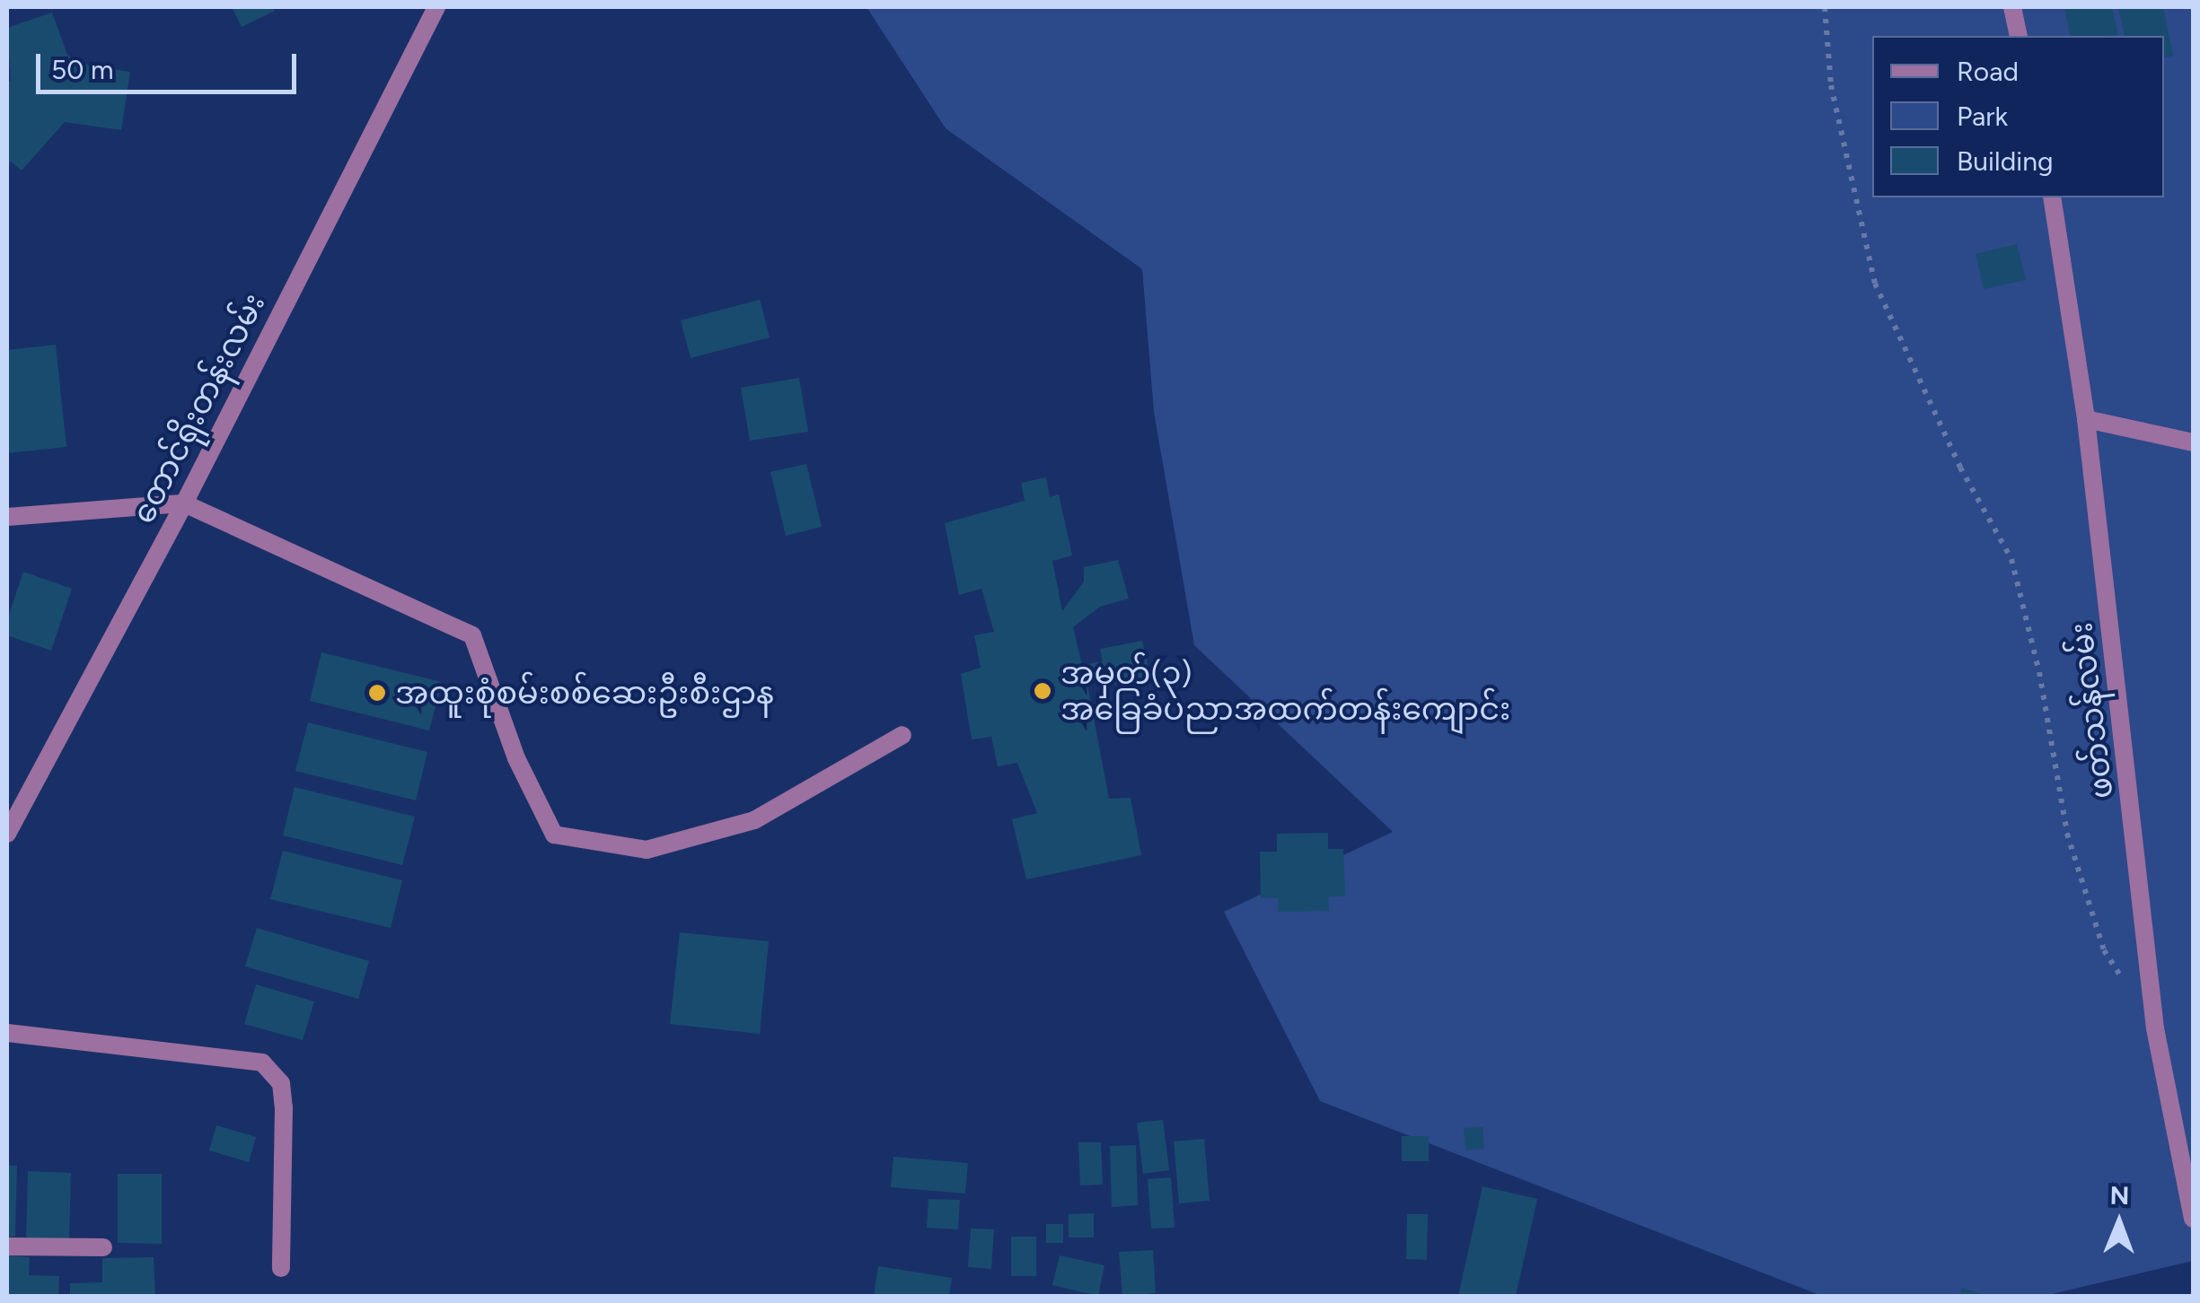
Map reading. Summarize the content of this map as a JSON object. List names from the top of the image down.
{
  "streets": {
    "street": ["တောင်ရိုးတန်းလမ်း", "ဖတ်သန်လမ်း"]
  },
  "places": ["အမှတ်(၃) အခြေခံပညာအထက်တန်းကျောင်း", "အထူးစုံစမ်းစစ်ဆေးဦးစီးဌာန"],
  "legend": ["Road", "Park", "Building"],
  "scale_bar": "50 m",
  "north": "top"
}
